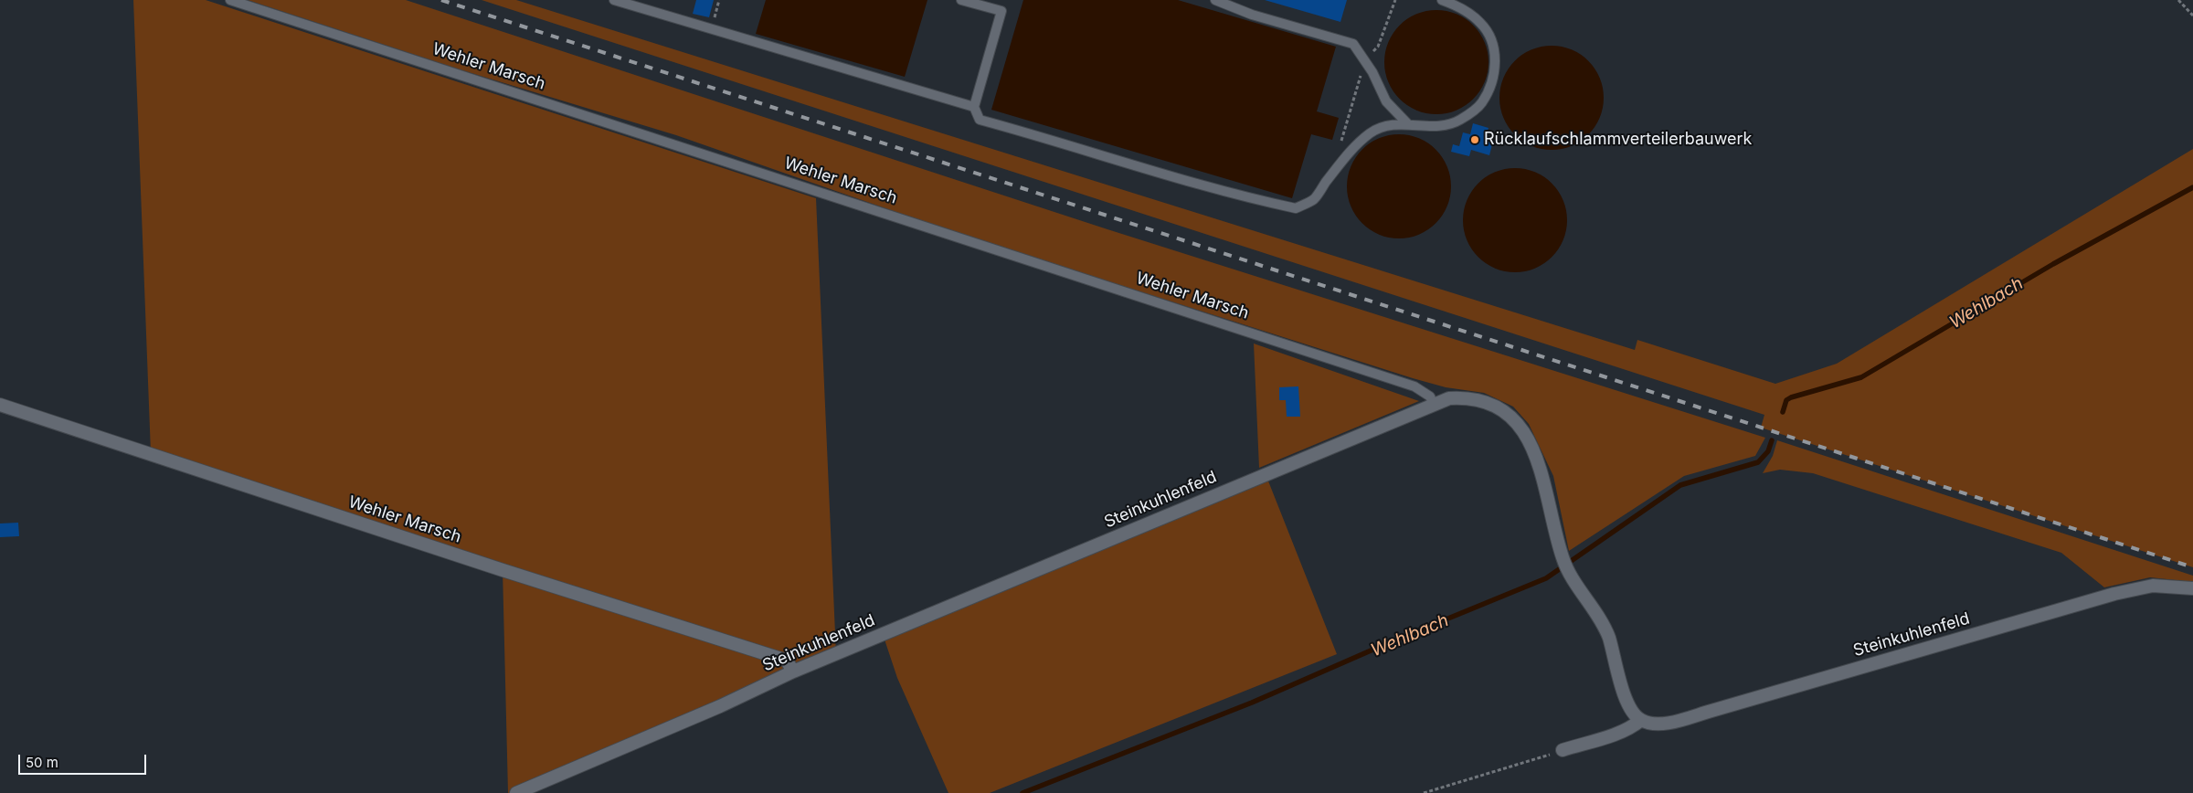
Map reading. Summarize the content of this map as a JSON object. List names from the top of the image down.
{
  "streets": {
    "street": ["Wehler Marsch", "Steinkuhlenfeld"]
  },
  "crossings": [
    ["Wehler Marsch", "Steinkuhlenfeld"]
  ],
  "water": ["Wehlbach"],
  "places": ["Rücklaufschlammverteilerbauwerk"],
  "scale_bar": "50 m"
}
